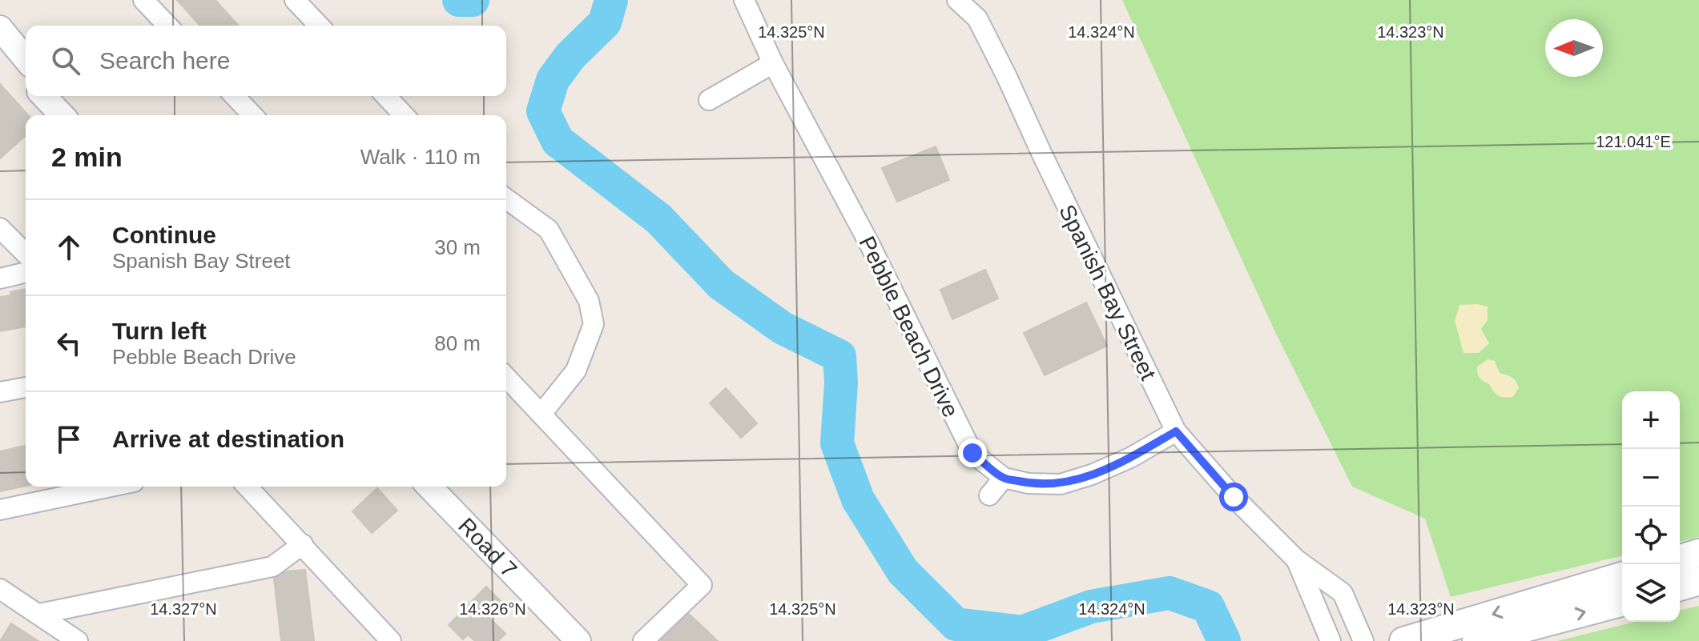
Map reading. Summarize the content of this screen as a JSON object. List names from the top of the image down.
{
  "streets": {
    "street": ["Spanish Bay Street", "Pebble Beach Drive", "Road 7"]
  },
  "crossings": [
    ["Spanish Bay Street", "Pebble Beach Drive"]
  ],
  "north": "left",
  "page": {
    "search": "Search here",
    "heading": ["2 min", "Walk · 110 m"],
    "list": [
      ["Continue", "Spanish Bay Street", "30 m"],
      ["Turn left", "Pebble Beach Drive", "80 m"],
      "Arrive at destination"
    ],
    "map_buttons": ["+", "−"]
  },
  "coordinates": [
    "14.325°N",
    "14.324°N",
    "14.323°N",
    "121.041°E",
    "14.327°N",
    "14.326°N"
  ]
}
